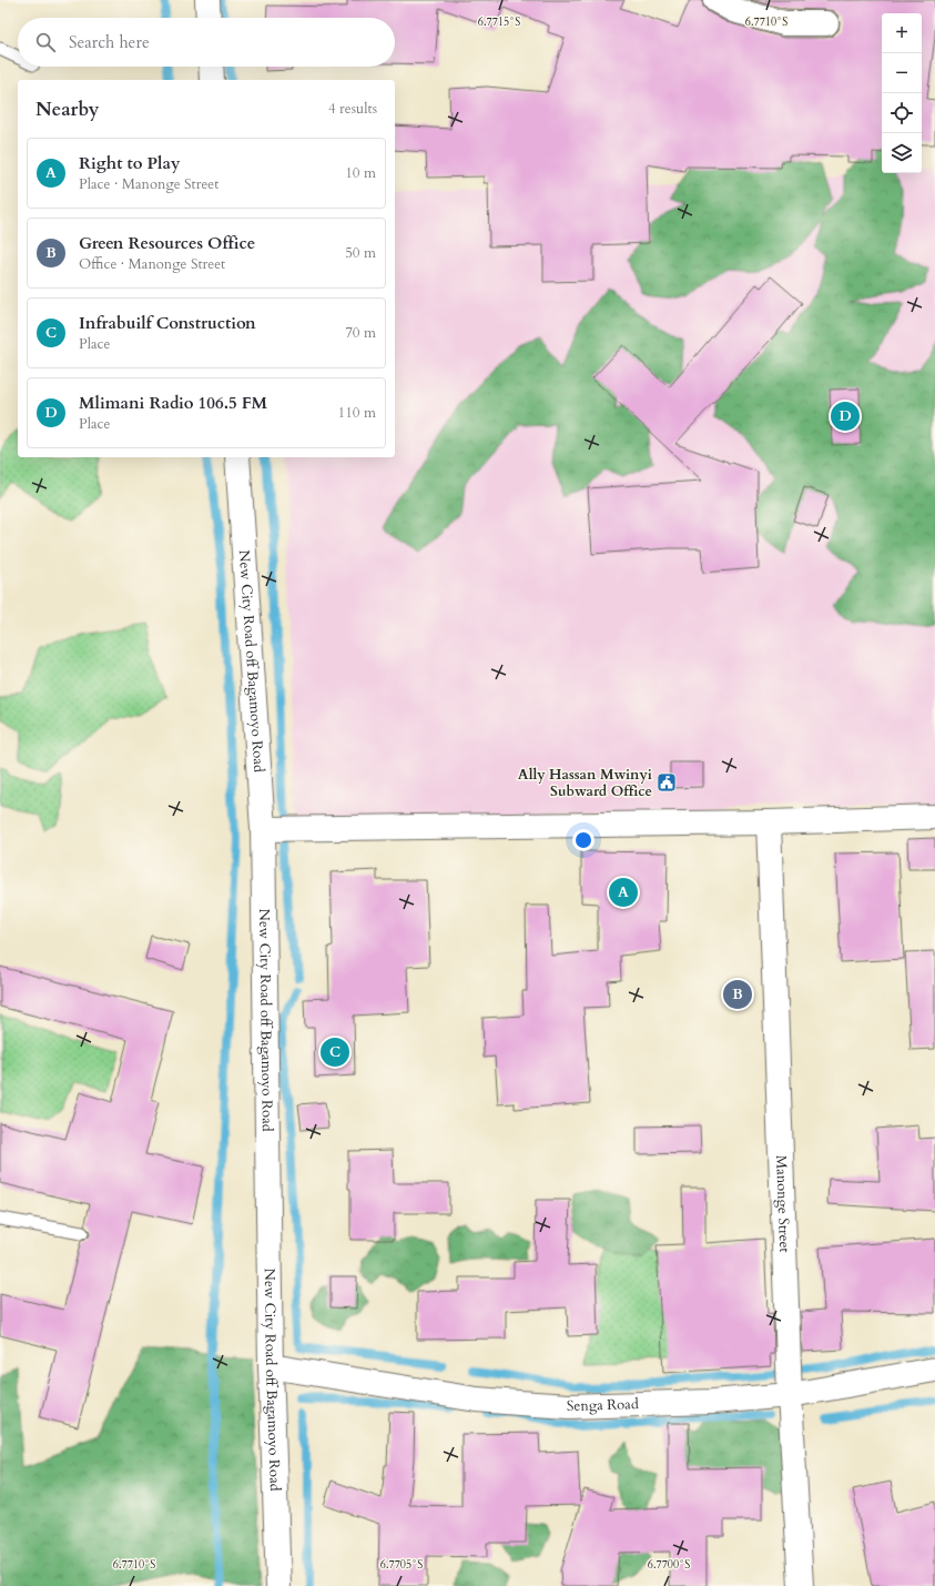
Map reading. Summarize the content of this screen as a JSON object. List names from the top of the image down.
{
  "streets": {
    "street": ["New City Road off Bagamoyo Road", "Manonge Street", "Senga Road"]
  },
  "crossings": [
    ["New City Road off Bagamoyo Road", "Senga Road"],
    ["Manonge Street", "Senga Road"]
  ],
  "places": {
    "public building": ["Ally Hassan Mwinyi Subward Office"]
  },
  "page": {
    "map_buttons": ["+", "−"],
    "search": "Search here",
    "heading": ["Nearby", "4 results"],
    "list": [
      {
        "mark": "A",
        "name": "Right to Play",
        "note": "Place · Manonge Street",
        "value": "10 m"
      },
      {
        "mark": "B",
        "name": "Green Resources Office",
        "note": "Office · Manonge Street",
        "value": "50 m"
      },
      {
        "mark": "C",
        "name": "Infrabuilf Construction",
        "note": "Place",
        "value": "70 m"
      },
      {
        "mark": "D",
        "name": "Mlimani Radio 106.5 FM",
        "note": "Place",
        "value": "110 m"
      }
    ],
    "pins": [
      "D",
      "A",
      "B",
      "C"
    ]
  },
  "coordinates": [
    "6.7715°S",
    "6.7710°S",
    "6.7705°S",
    "6.7700°S"
  ]
}
